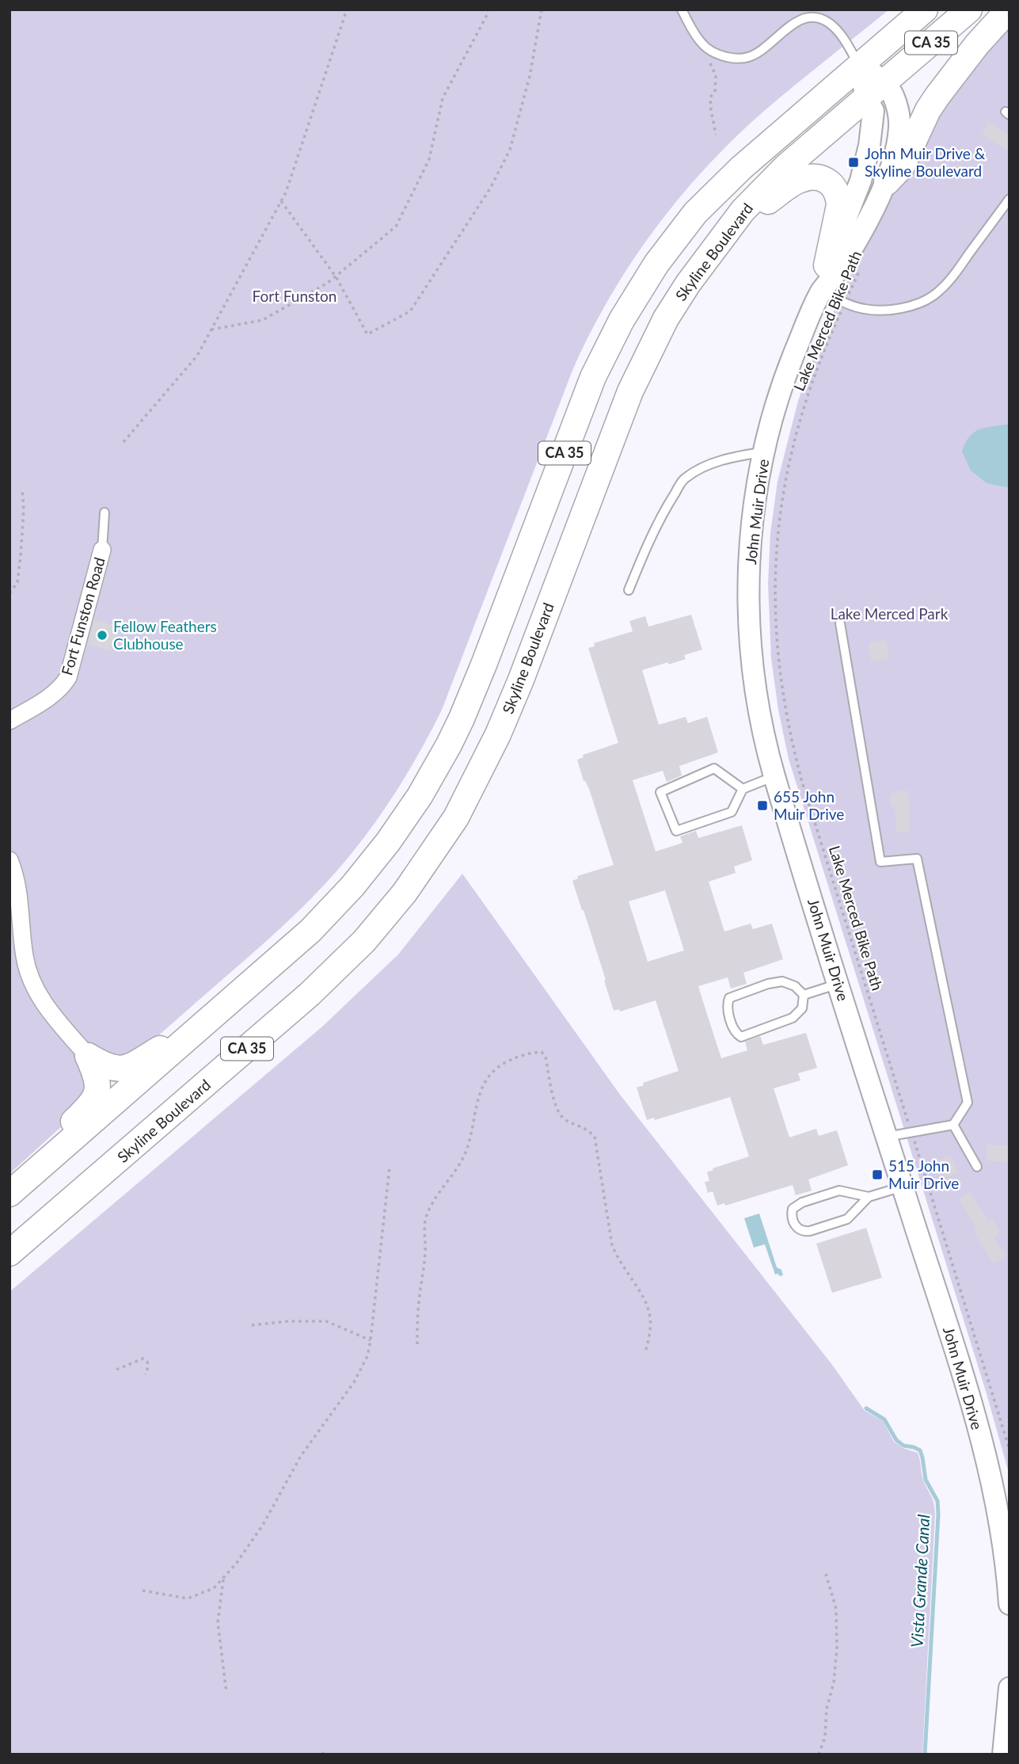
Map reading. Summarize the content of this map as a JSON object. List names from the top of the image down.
{
  "streets": {
    "main road": ["CA 35", "Skyline Boulevard"],
    "street": ["John Muir Drive", "Fort Funston Road"],
    "path": ["Lake Merced Bike Path"]
  },
  "crossings": [
    ["CA 35", "John Muir Drive"],
    ["Skyline Boulevard", "John Muir Drive"]
  ],
  "water": ["Vista Grande Canal"],
  "parks": ["Fort Funston", "Lake Merced Park"],
  "places": {
    "transit": ["John Muir Drive & Skyline Boulevard", "655 John Muir Drive", "515 John Muir Drive"],
    "other": ["Fellow Feathers Clubhouse"]
  }
}
